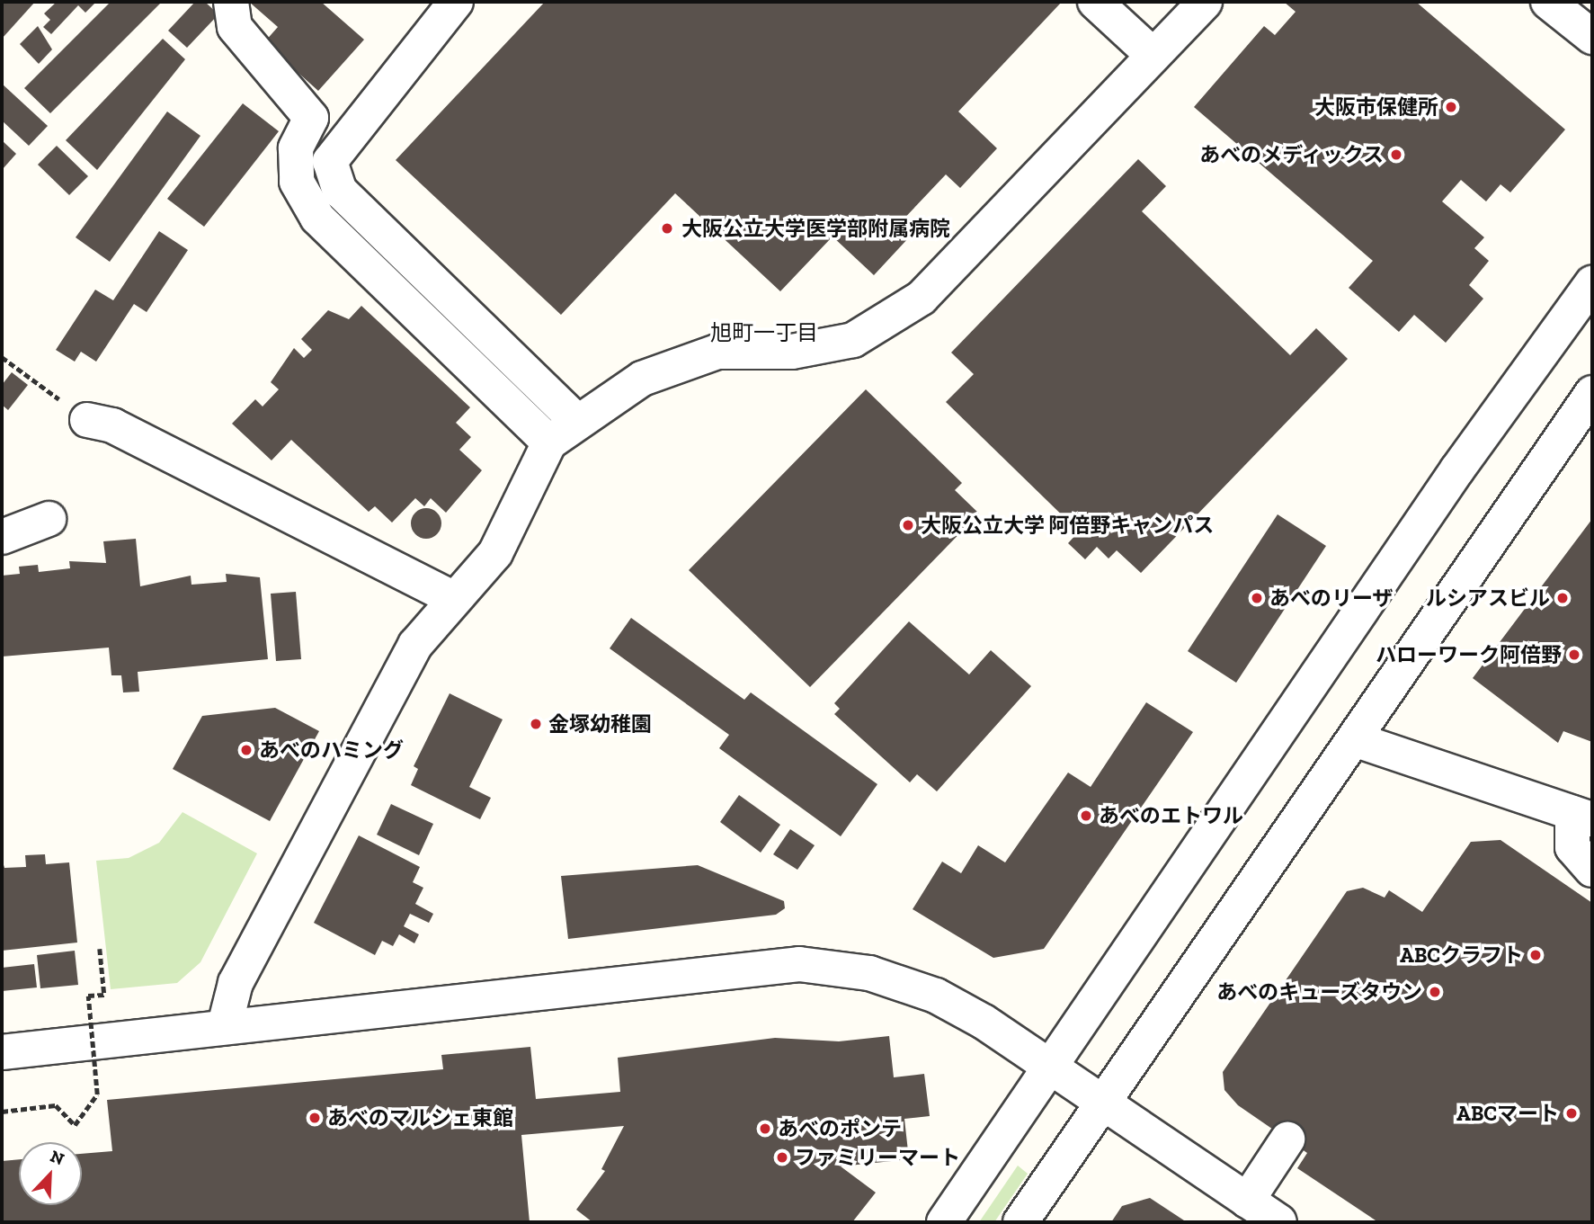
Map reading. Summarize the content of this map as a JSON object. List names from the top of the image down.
{
  "districts": ["旭町一丁目"],
  "places": [
    "大阪市保健所",
    "あべのメディックス",
    "大阪公立大学医学部附属病院",
    "大阪公立大学 阿倍野キャンパス",
    "あべのリーザ",
    "ルシアスビル",
    "ハローワーク阿倍野",
    "金塚幼稚園",
    "あべのハミング",
    "あべのエトワル",
    "ABCクラフト",
    "あべのキューズタウン",
    "ABCマート",
    "あべのマルシェ東館",
    "あべのポンテ",
    "ファミリーマート"
  ],
  "north": "top right"
}
